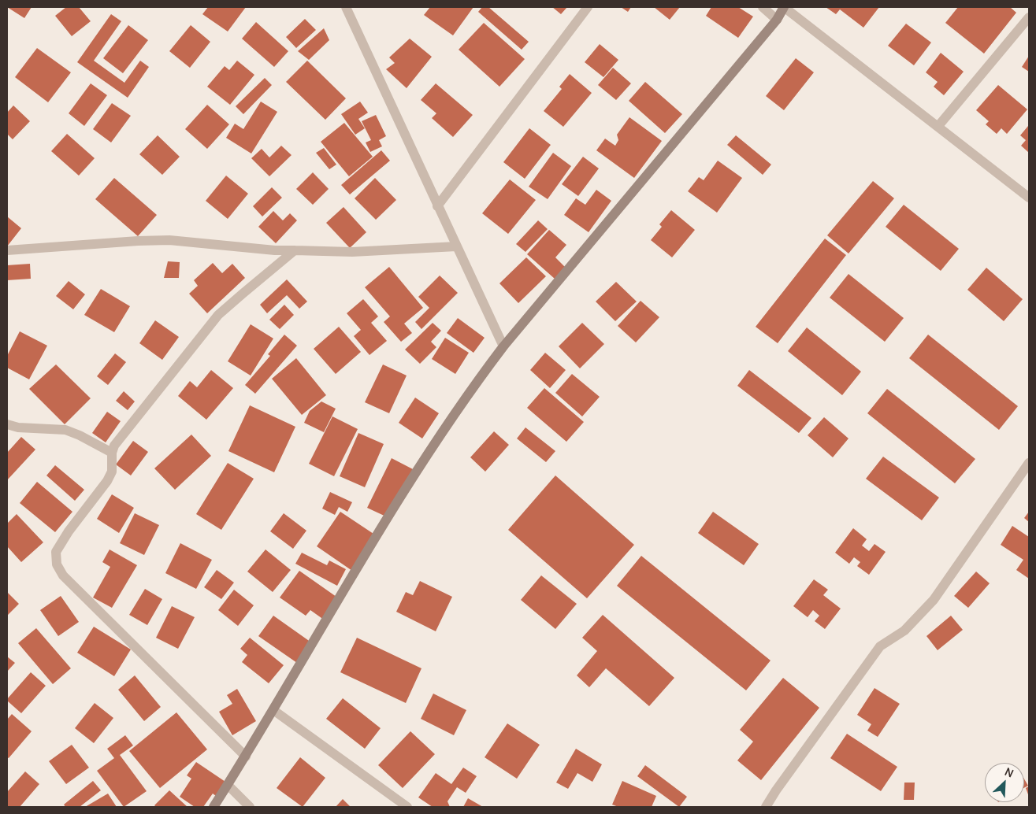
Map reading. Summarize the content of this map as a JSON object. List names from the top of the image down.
{
  "north": "top right"
}
